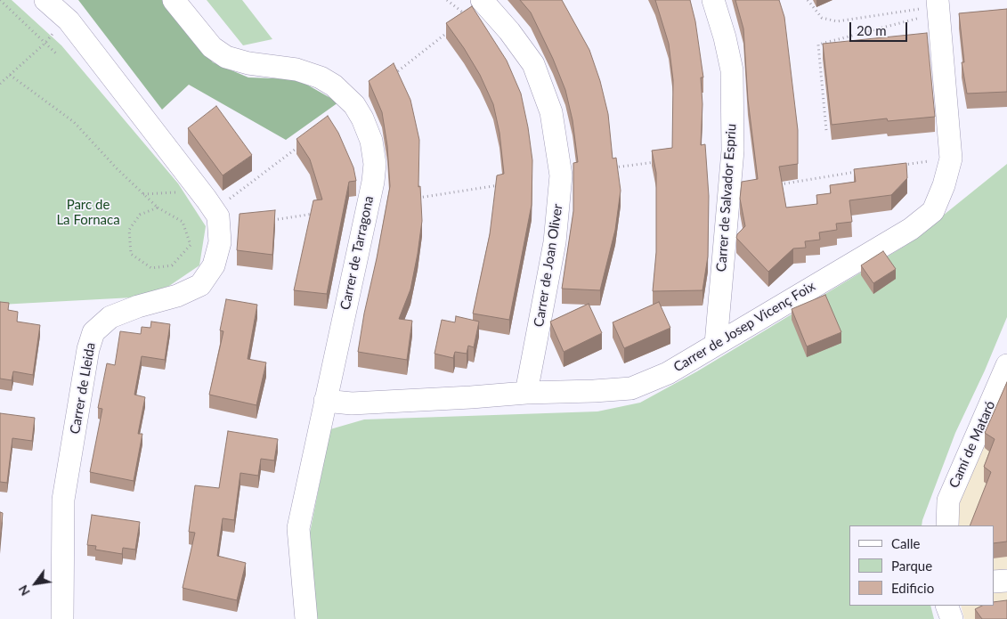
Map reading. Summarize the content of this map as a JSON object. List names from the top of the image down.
{
  "streets": {
    "street": [
      "Carrer de Salvador Espriu",
      "Carrer de Tarragona",
      "Carrer de Joan Oliver",
      "Carrer de Josep Vicenç Foix",
      "Carrer de Lleida",
      "Camí de Mataró"
    ]
  },
  "crossings": [
    ["Carrer de Salvador Espriu", "Carrer de Josep Vicenç Foix"],
    ["Carrer de Tarragona", "Carrer de Josep Vicenç Foix"],
    ["Carrer de Joan Oliver", "Carrer de Josep Vicenç Foix"]
  ],
  "parks": ["Parc de La Fornaca"],
  "legend": ["Calle", "Parque", "Edificio"],
  "scale_bar": "20 m",
  "north": "bottom left"
}
